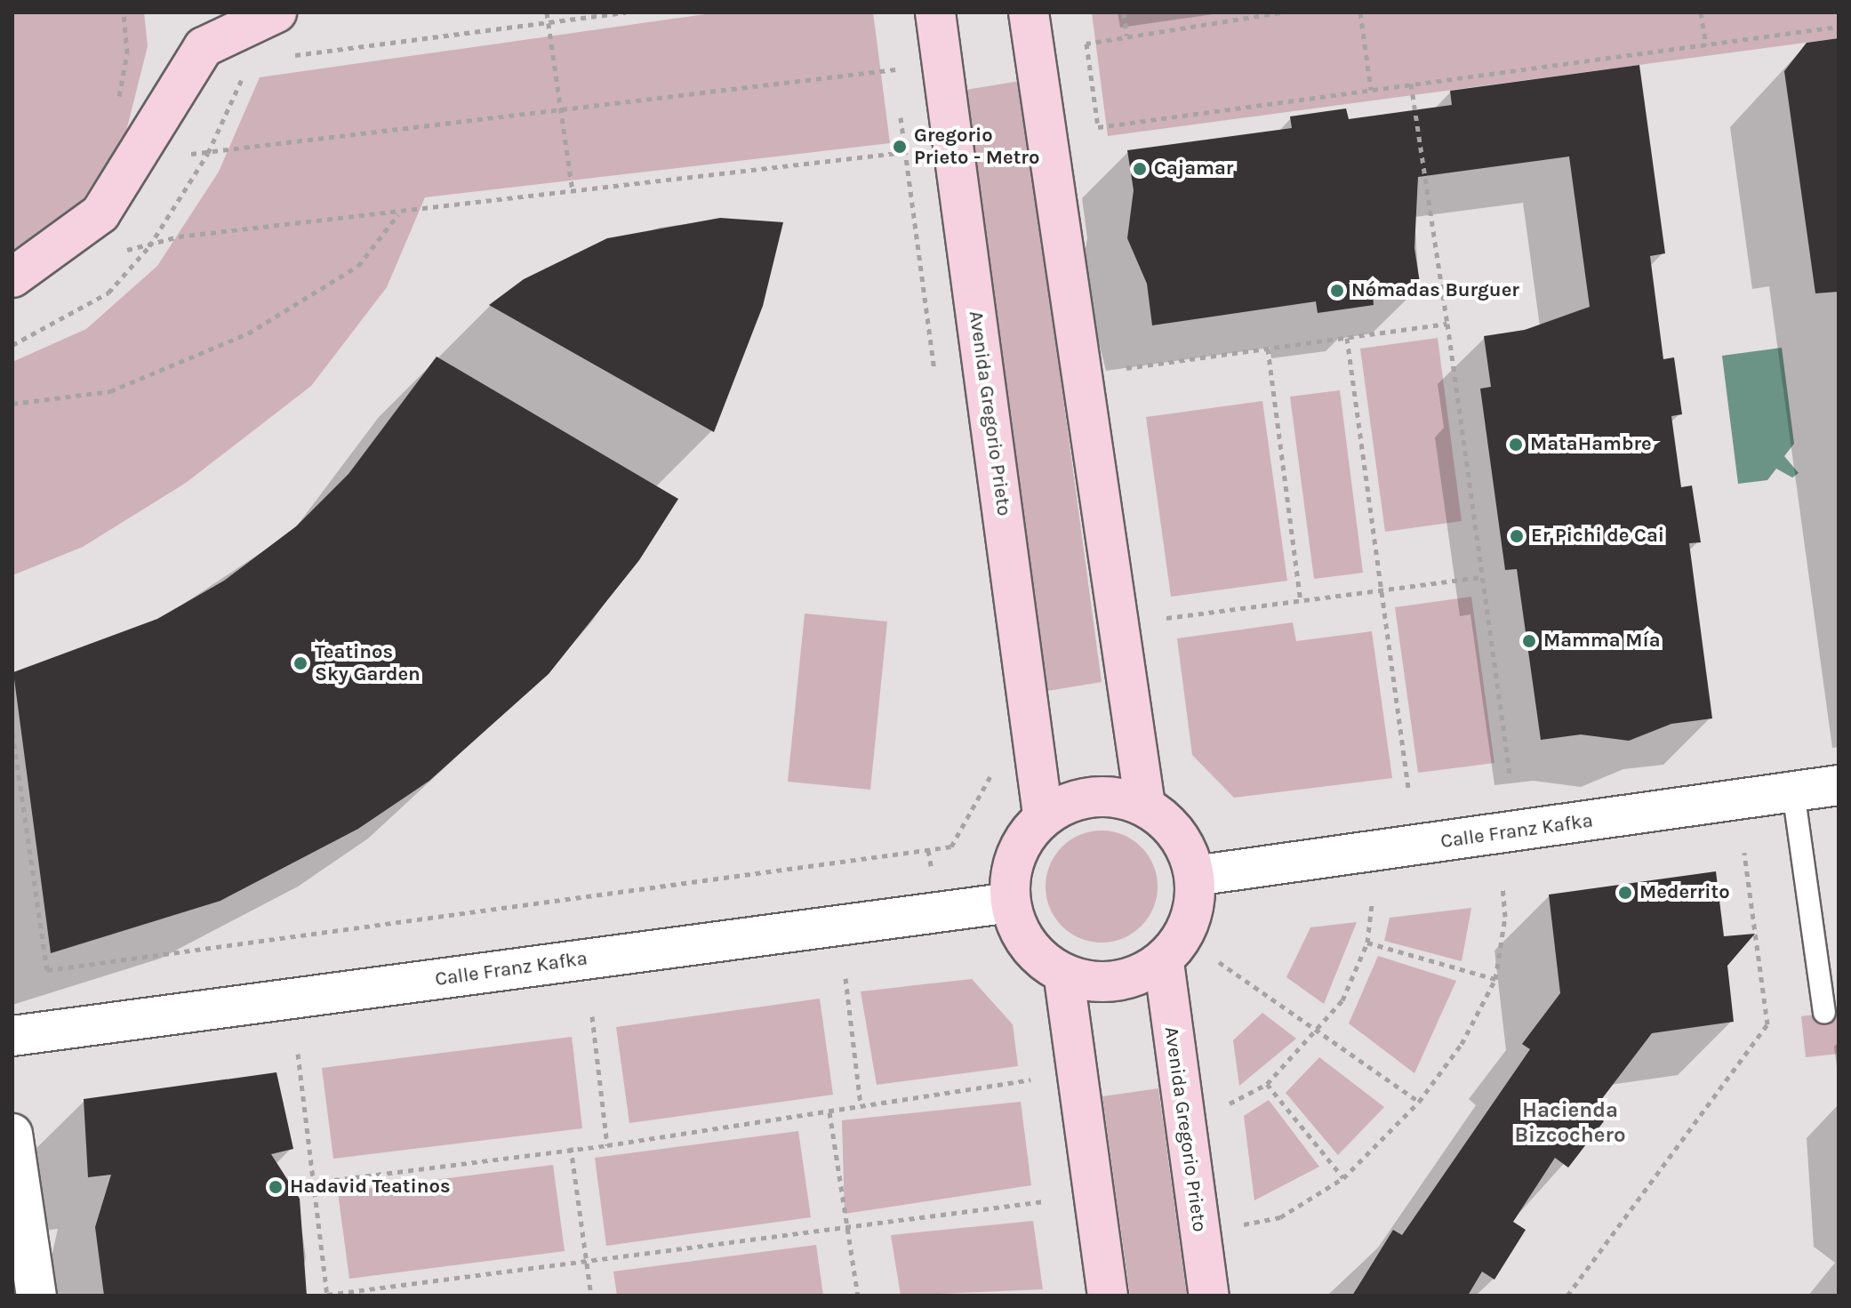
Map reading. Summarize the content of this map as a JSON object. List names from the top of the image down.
{
  "streets": {
    "street": ["Avenida Gregorio Prieto", "Calle Franz Kafka"]
  },
  "crossings": [
    ["Avenida Gregorio Prieto", "Calle Franz Kafka"]
  ],
  "districts": ["Hacienda Bizcochero"],
  "places": [
    "Gregorio Prieto - Metro",
    "Cajamar",
    "Nómadas Burguer",
    "MataHambre",
    "Er Pichi de Cai",
    "Mamma Mía",
    "Teatinos Sky Garden",
    "Mederrito",
    "Hadavid Teatinos"
  ]
}
